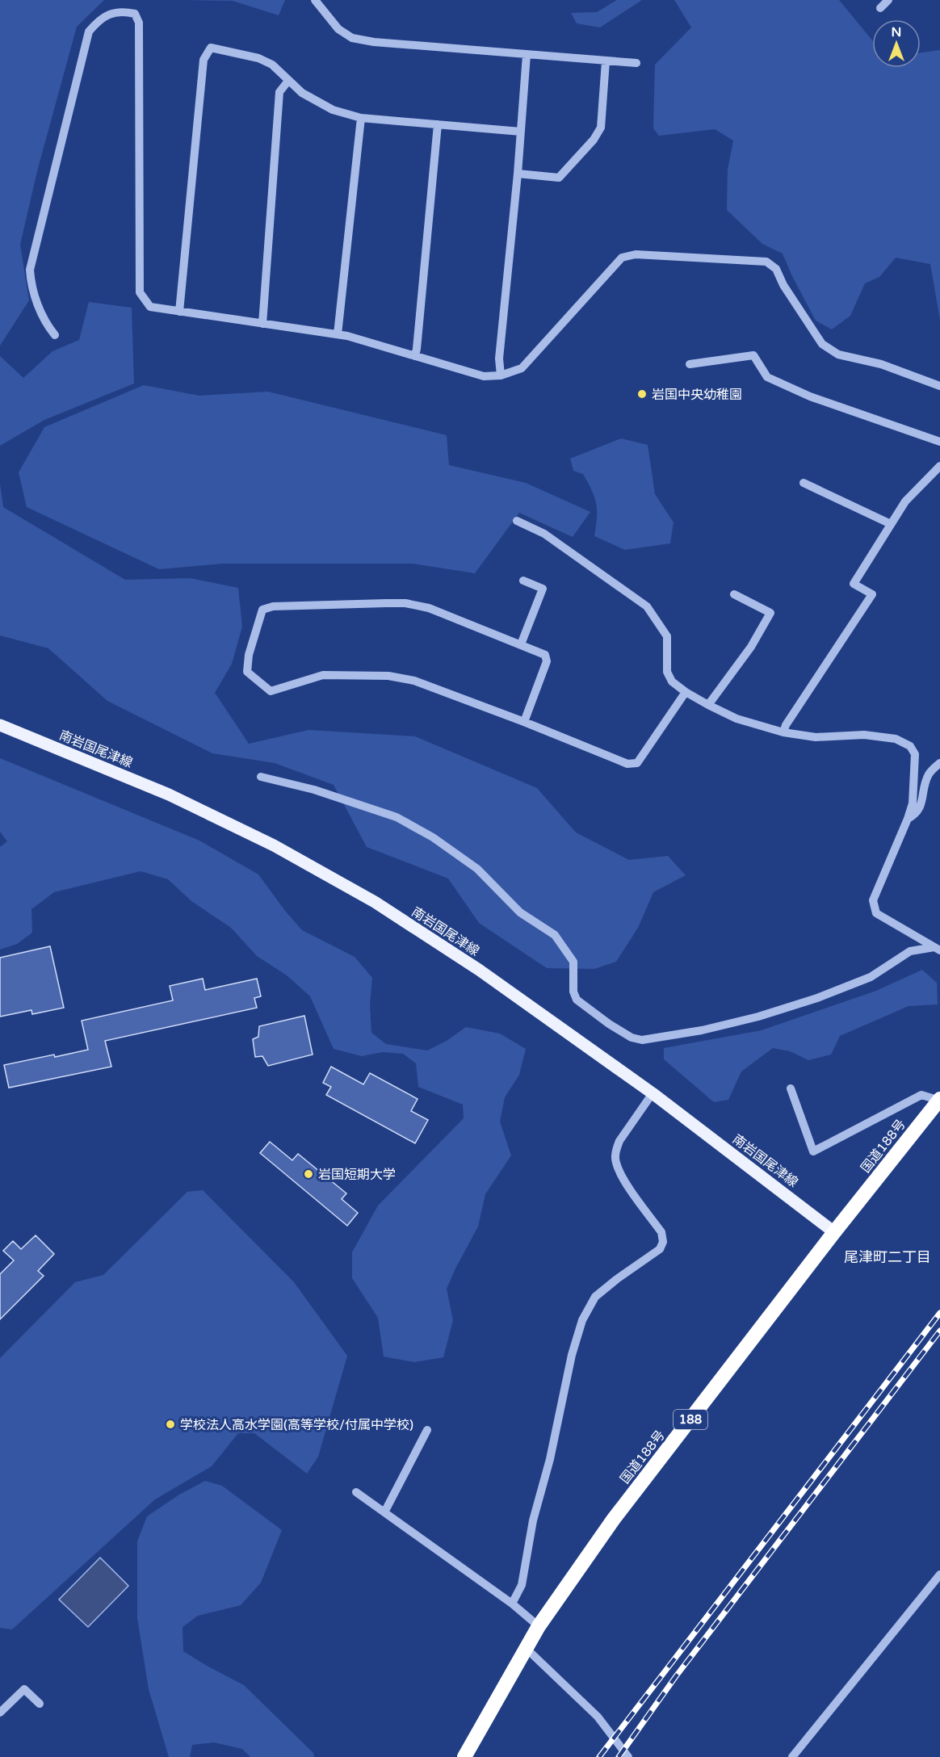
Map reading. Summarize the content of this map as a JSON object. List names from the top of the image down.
{
  "streets": {
    "highway": ["国道188号", "188"],
    "main road": ["南岩国尾津線"]
  },
  "crossings": [
    ["南岩国尾津線", "国道188号"]
  ],
  "districts": ["尾津町二丁目"],
  "places": ["岩国中央幼稚園", "岩国短期大学", "学校法人高水学園(高等学校/付属中学校)"],
  "north": "top"
}
